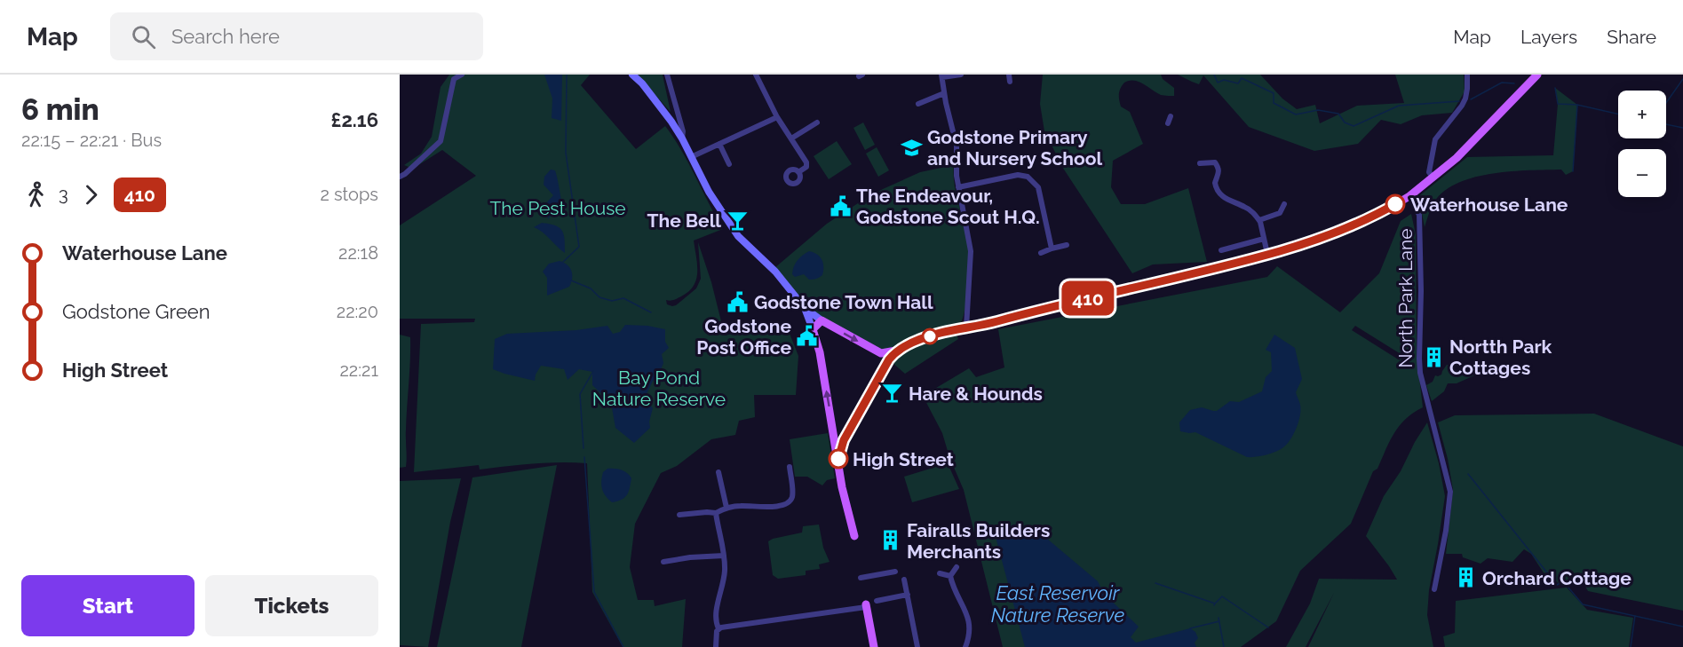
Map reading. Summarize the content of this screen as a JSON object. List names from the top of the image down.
{
  "streets": {
    "street": ["North Park Lane"]
  },
  "water": ["East Reservoir Nature Reserve"],
  "parks": ["The Pest House", "Bay Pond Nature Reserve"],
  "places": {
    "school or university": ["Godstone Primary and Nursery School"],
    "other": ["Waterhouse Lane", "High Street"],
    "public building": ["The Endeavour, Godstone Scout H.Q.", "Godstone Town Hall", "Godstone Post Office"],
    "bar": ["The Bell", "Hare & Hounds"],
    "building": ["Nortth Park Cottages", "Fairalls Builders Merchants", "Orchard Cottage"]
  },
  "lines": ["bus line 410"],
  "page": {
    "header": "Map",
    "search": "Search here",
    "nav": ["Map", "Layers", "Share"],
    "heading": ["6 min", "22:15 – 22:21 · Bus", "£2.16"],
    "on_map": "410",
    "map_buttons": ["+", "−"],
    "legs": ["3", "410", "2 stops"],
    "list": [
      {
        "name": "Waterhouse Lane",
        "value": "22:18"
      },
      {
        "name": "Godstone Green",
        "value": "22:20"
      },
      {
        "name": "High Street",
        "value": "22:21"
      }
    ],
    "buttons": ["Start", "Tickets"]
  }
}
